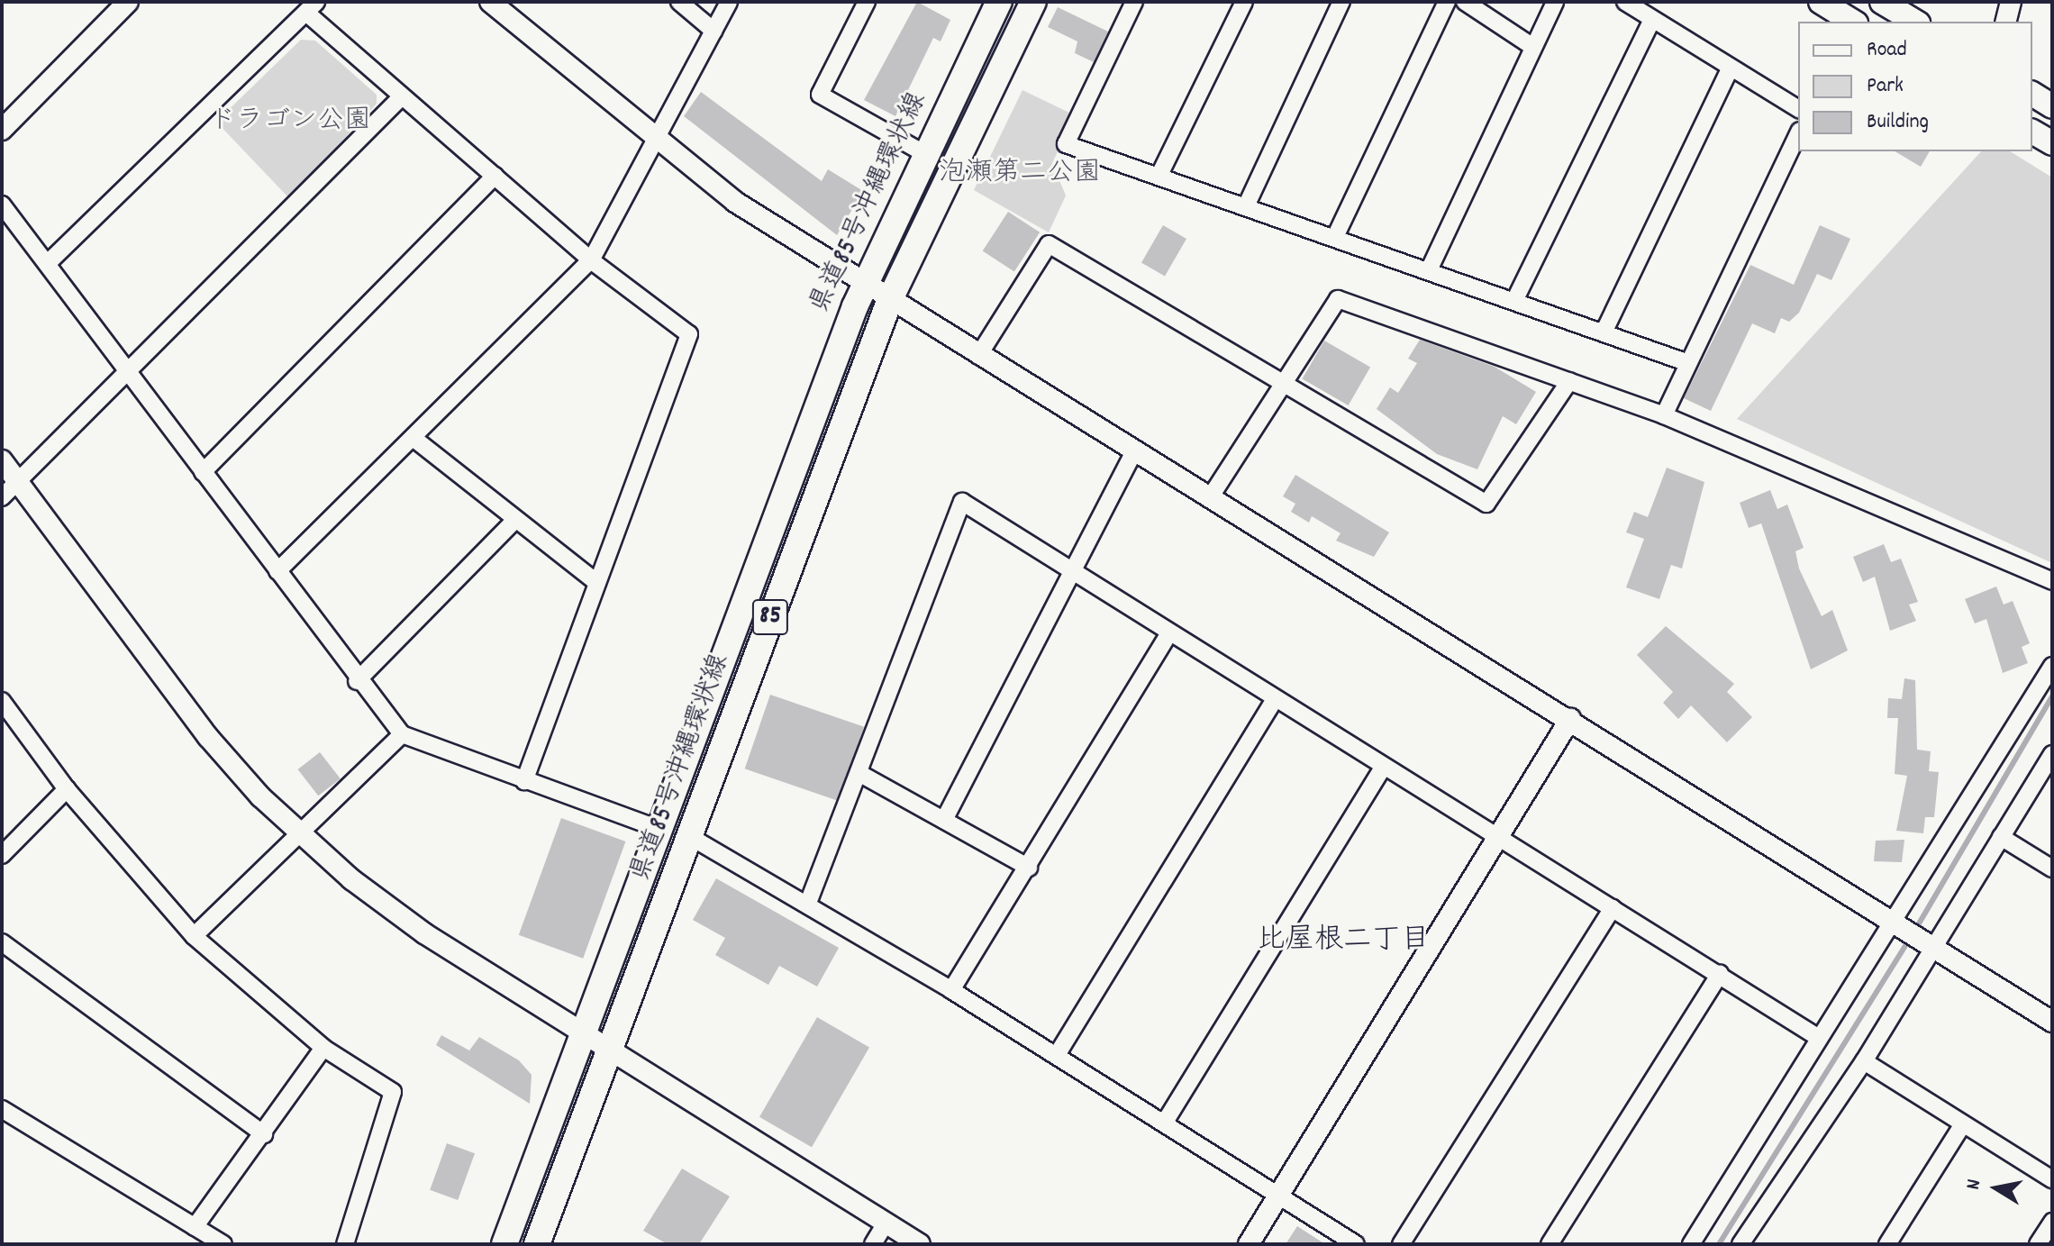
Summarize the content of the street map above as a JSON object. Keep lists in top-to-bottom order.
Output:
{
  "streets": {
    "main road": ["県道85号沖縄環状線", "85"]
  },
  "districts": ["比屋根二丁目"],
  "parks": ["ドラゴン公園", "泡瀬第二公園"],
  "legend": ["Road", "Park", "Building"],
  "north": "left"
}
